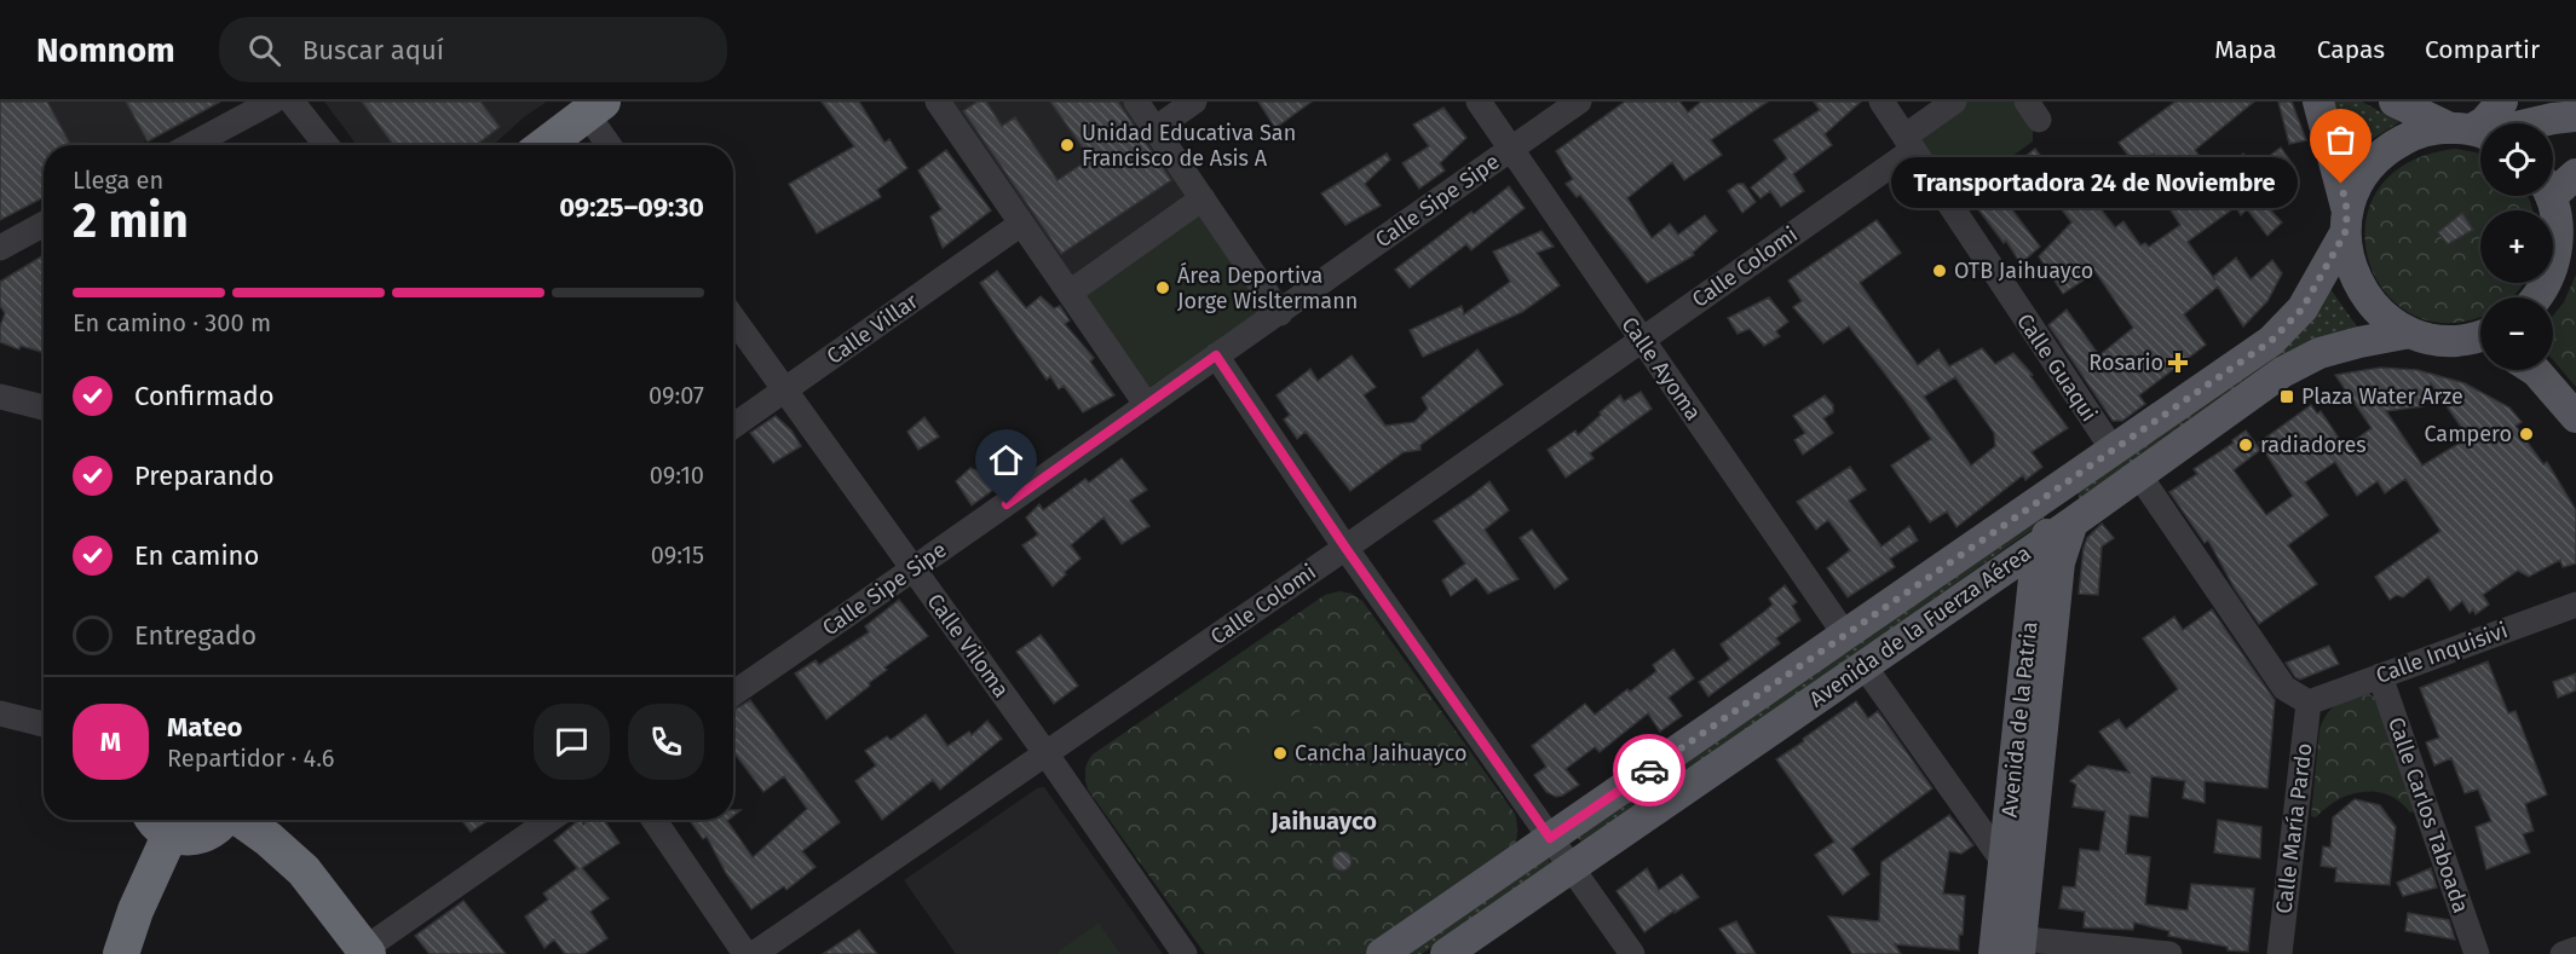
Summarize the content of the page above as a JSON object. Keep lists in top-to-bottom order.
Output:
{
  "streets": {
    "main road": ["Avenida de la Fuerza Aérea", "Avenida de la Patria"],
    "street": [
      "Calle Sipe Sipe",
      "Calle Colomi",
      "Calle Villar",
      "Calle Guaqui",
      "Calle Ayoma",
      "Calle Viloma",
      "Calle Inquisivi",
      "Calle Carlos Taboada",
      "Calle María Pardo"
    ]
  },
  "crossings": [
    ["Calle Sipe Sipe", "Calle Ayoma"],
    ["Calle Sipe Sipe", "Calle Viloma"],
    ["Calle Colomi", "Calle Guaqui"],
    ["Calle Colomi", "Calle Ayoma"],
    ["Calle Colomi", "Calle Viloma"],
    ["Calle Villar", "Calle Viloma"],
    ["Calle Guaqui", "Avenida de la Fuerza Aérea"],
    ["Calle Ayoma", "Avenida de la Fuerza Aérea"],
    ["Avenida de la Fuerza Aérea", "Avenida de la Patria"],
    ["Calle Inquisivi", "Calle Carlos Taboada"],
    ["Calle Inquisivi", "Calle María Pardo"]
  ],
  "districts": ["Jaihuayco"],
  "places": {
    "other": [
      "Unidad Educativa San Francisco de Asis A",
      "Transportadora 24 de Noviembre",
      "OTB Jaihuayco",
      "Área Deportiva Jorge Wisltermann",
      "Campero",
      "radiadores",
      "Cancha Jaihuayco"
    ],
    "health": ["Rosario"],
    "transit": ["Plaza Water Arze"]
  },
  "page": {
    "header": "Nomnom",
    "search": "Buscar aquí",
    "nav": ["Mapa", "Capas", "Compartir"],
    "map_buttons": ["+", "−"],
    "heading": ["2 min", "Llega en", "09:25–09:30"],
    "panel": ["Mateo", "Repartidor · 4.6"],
    "bubble": "Transportadora 24 de Noviembre",
    "bar": "En camino · 300 m",
    "list": [
      ["Confirmado", "09:07"],
      ["Preparando", "09:10"],
      ["En camino", "09:15"],
      "Entregado"
    ],
    "round": "M"
  }
}
